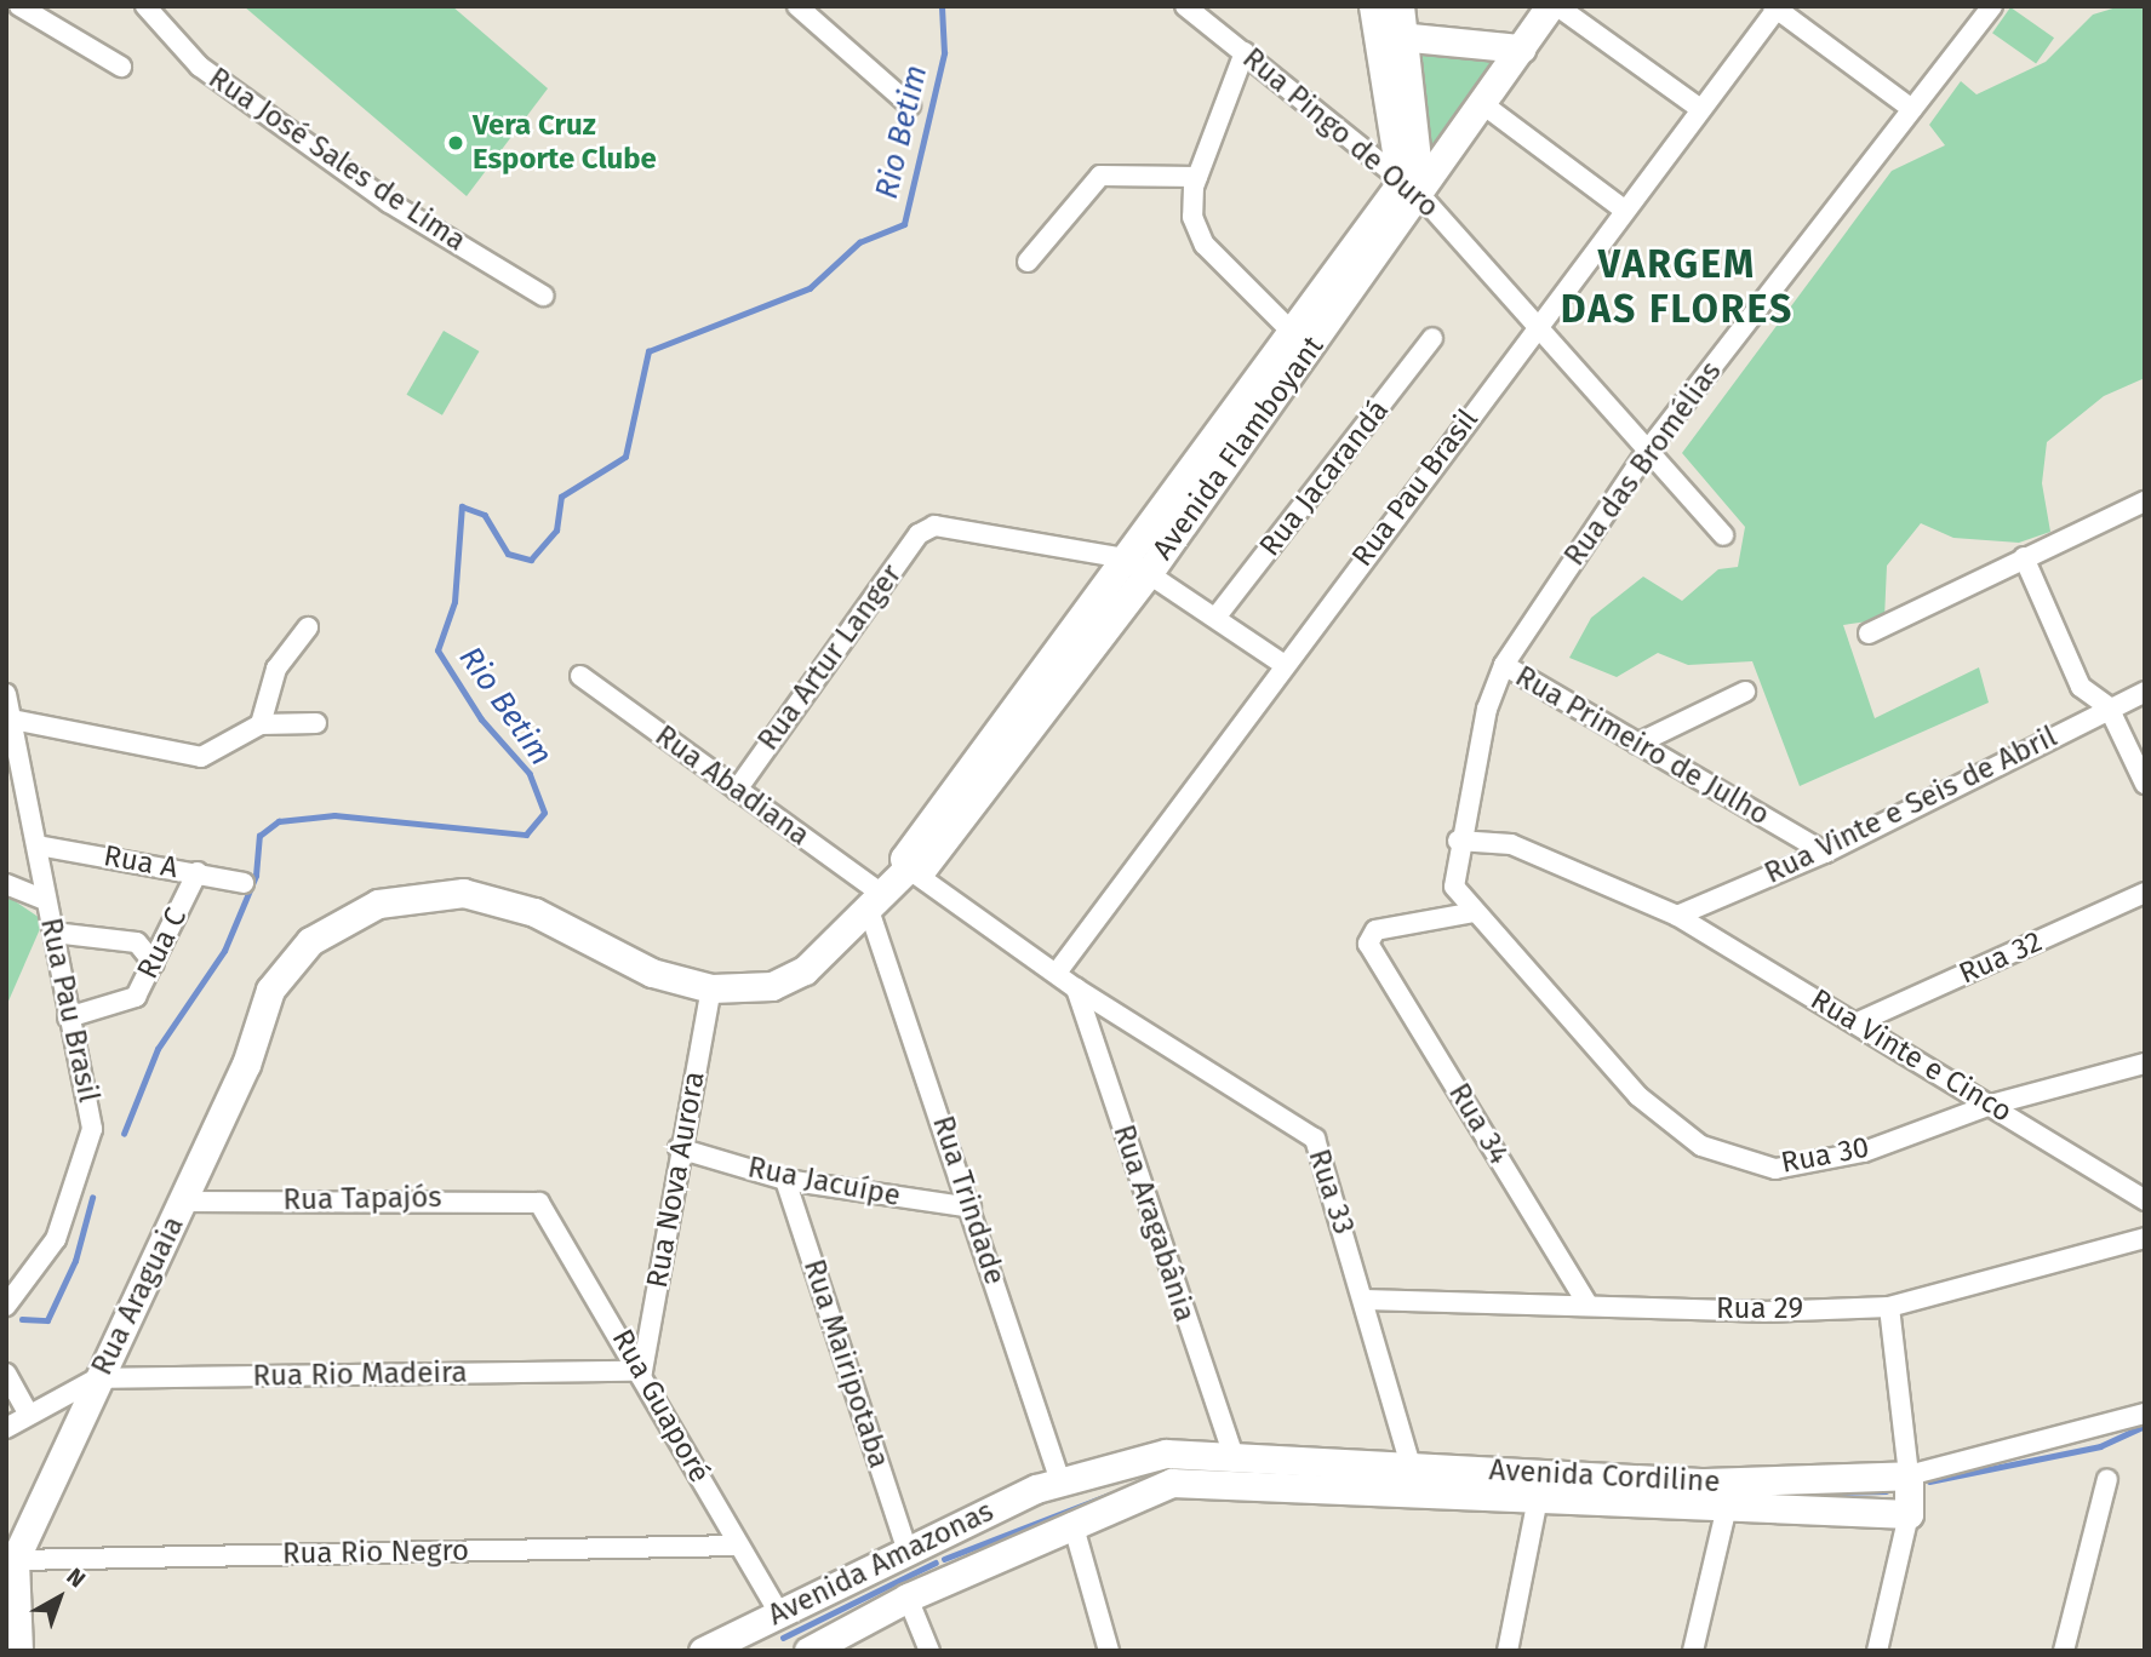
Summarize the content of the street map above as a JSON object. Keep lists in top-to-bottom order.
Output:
{
  "streets": {
    "street": [
      "Rua Pingo de Ouro",
      "Rua José Sales de Lima",
      "Avenida Flamboyant",
      "Rua das Bromélias",
      "Rua Jacarandá",
      "Rua Pau Brasil",
      "Rua Artur Langer",
      "Rua Primeiro de Julho",
      "Rua Abadiana",
      "Rua Vinte e Seis de Abril",
      "Rua A",
      "Rua C",
      "Rua 32",
      "Rua Vinte e Cinco",
      "Rua 34",
      "Rua 30",
      "Rua Nova Aurora",
      "Rua Jacuípe",
      "Rua 33",
      "Rua Tapajós",
      "Rua Trindade",
      "Rua Aragabânia",
      "Rua Araguaia",
      "Rua 29",
      "Rua Mairipotaba",
      "Rua Rio Madeira",
      "Rua Guaporé",
      "Avenida Cordiline",
      "Rua Rio Negro",
      "Avenida Amazonas"
    ]
  },
  "crossings": [
    ["Rua Pingo de Ouro", "Avenida Flamboyant"],
    ["Rua Pingo de Ouro", "Rua das Bromélias"],
    ["Rua Pingo de Ouro", "Rua Pau Brasil"],
    ["Avenida Flamboyant", "Rua Artur Langer"],
    ["Avenida Flamboyant", "Rua Abadiana"],
    ["Avenida Flamboyant", "Rua Nova Aurora"],
    ["Avenida Flamboyant", "Rua 33"],
    ["Avenida Flamboyant", "Rua Trindade"],
    ["Avenida Flamboyant", "Rua Araguaia"],
    ["Rua das Bromélias", "Rua Primeiro de Julho"],
    ["Rua das Bromélias", "Rua Vinte e Cinco"],
    ["Rua das Bromélias", "Rua 30"],
    ["Rua Pau Brasil", "Rua A"],
    ["Rua Pau Brasil", "Rua C"],
    ["Rua Pau Brasil", "Rua 33"],
    ["Rua Artur Langer", "Rua Abadiana"],
    ["Rua Primeiro de Julho", "Rua Vinte e Seis de Abril"],
    ["Rua Abadiana", "Rua Trindade"],
    ["Rua Vinte e Seis de Abril", "Rua Vinte e Cinco"],
    ["Rua A", "Rua C"],
    ["Rua 32", "Rua Vinte e Cinco"],
    ["Rua Vinte e Cinco", "Rua 30"],
    ["Rua 34", "Rua 30"],
    ["Rua 34", "Rua 29"],
    ["Rua Nova Aurora", "Rua Jacuípe"],
    ["Rua Nova Aurora", "Rua Rio Madeira"],
    ["Rua Nova Aurora", "Rua Guaporé"],
    ["Rua Jacuípe", "Rua Trindade"],
    ["Rua Jacuípe", "Rua Mairipotaba"],
    ["Rua 33", "Rua Aragabânia"],
    ["Rua 33", "Rua 29"],
    ["Rua 33", "Avenida Cordiline"],
    ["Rua Tapajós", "Rua Araguaia"],
    ["Rua Tapajós", "Rua Guaporé"],
    ["Rua Trindade", "Avenida Cordiline"],
    ["Rua Trindade", "Avenida Amazonas"],
    ["Rua Aragabânia", "Avenida Cordiline"],
    ["Rua Araguaia", "Rua Rio Madeira"],
    ["Rua Araguaia", "Rua Rio Negro"],
    ["Rua Mairipotaba", "Avenida Amazonas"],
    ["Rua Rio Madeira", "Rua Guaporé"],
    ["Rua Guaporé", "Rua Rio Negro"],
    ["Rua Guaporé", "Avenida Amazonas"],
    ["Avenida Cordiline", "Avenida Amazonas"]
  ],
  "districts": ["VARGEM DAS FLORES"],
  "water": ["Rio Betim"],
  "places": ["Vera Cruz Esporte Clube"],
  "north": "top right"
}
